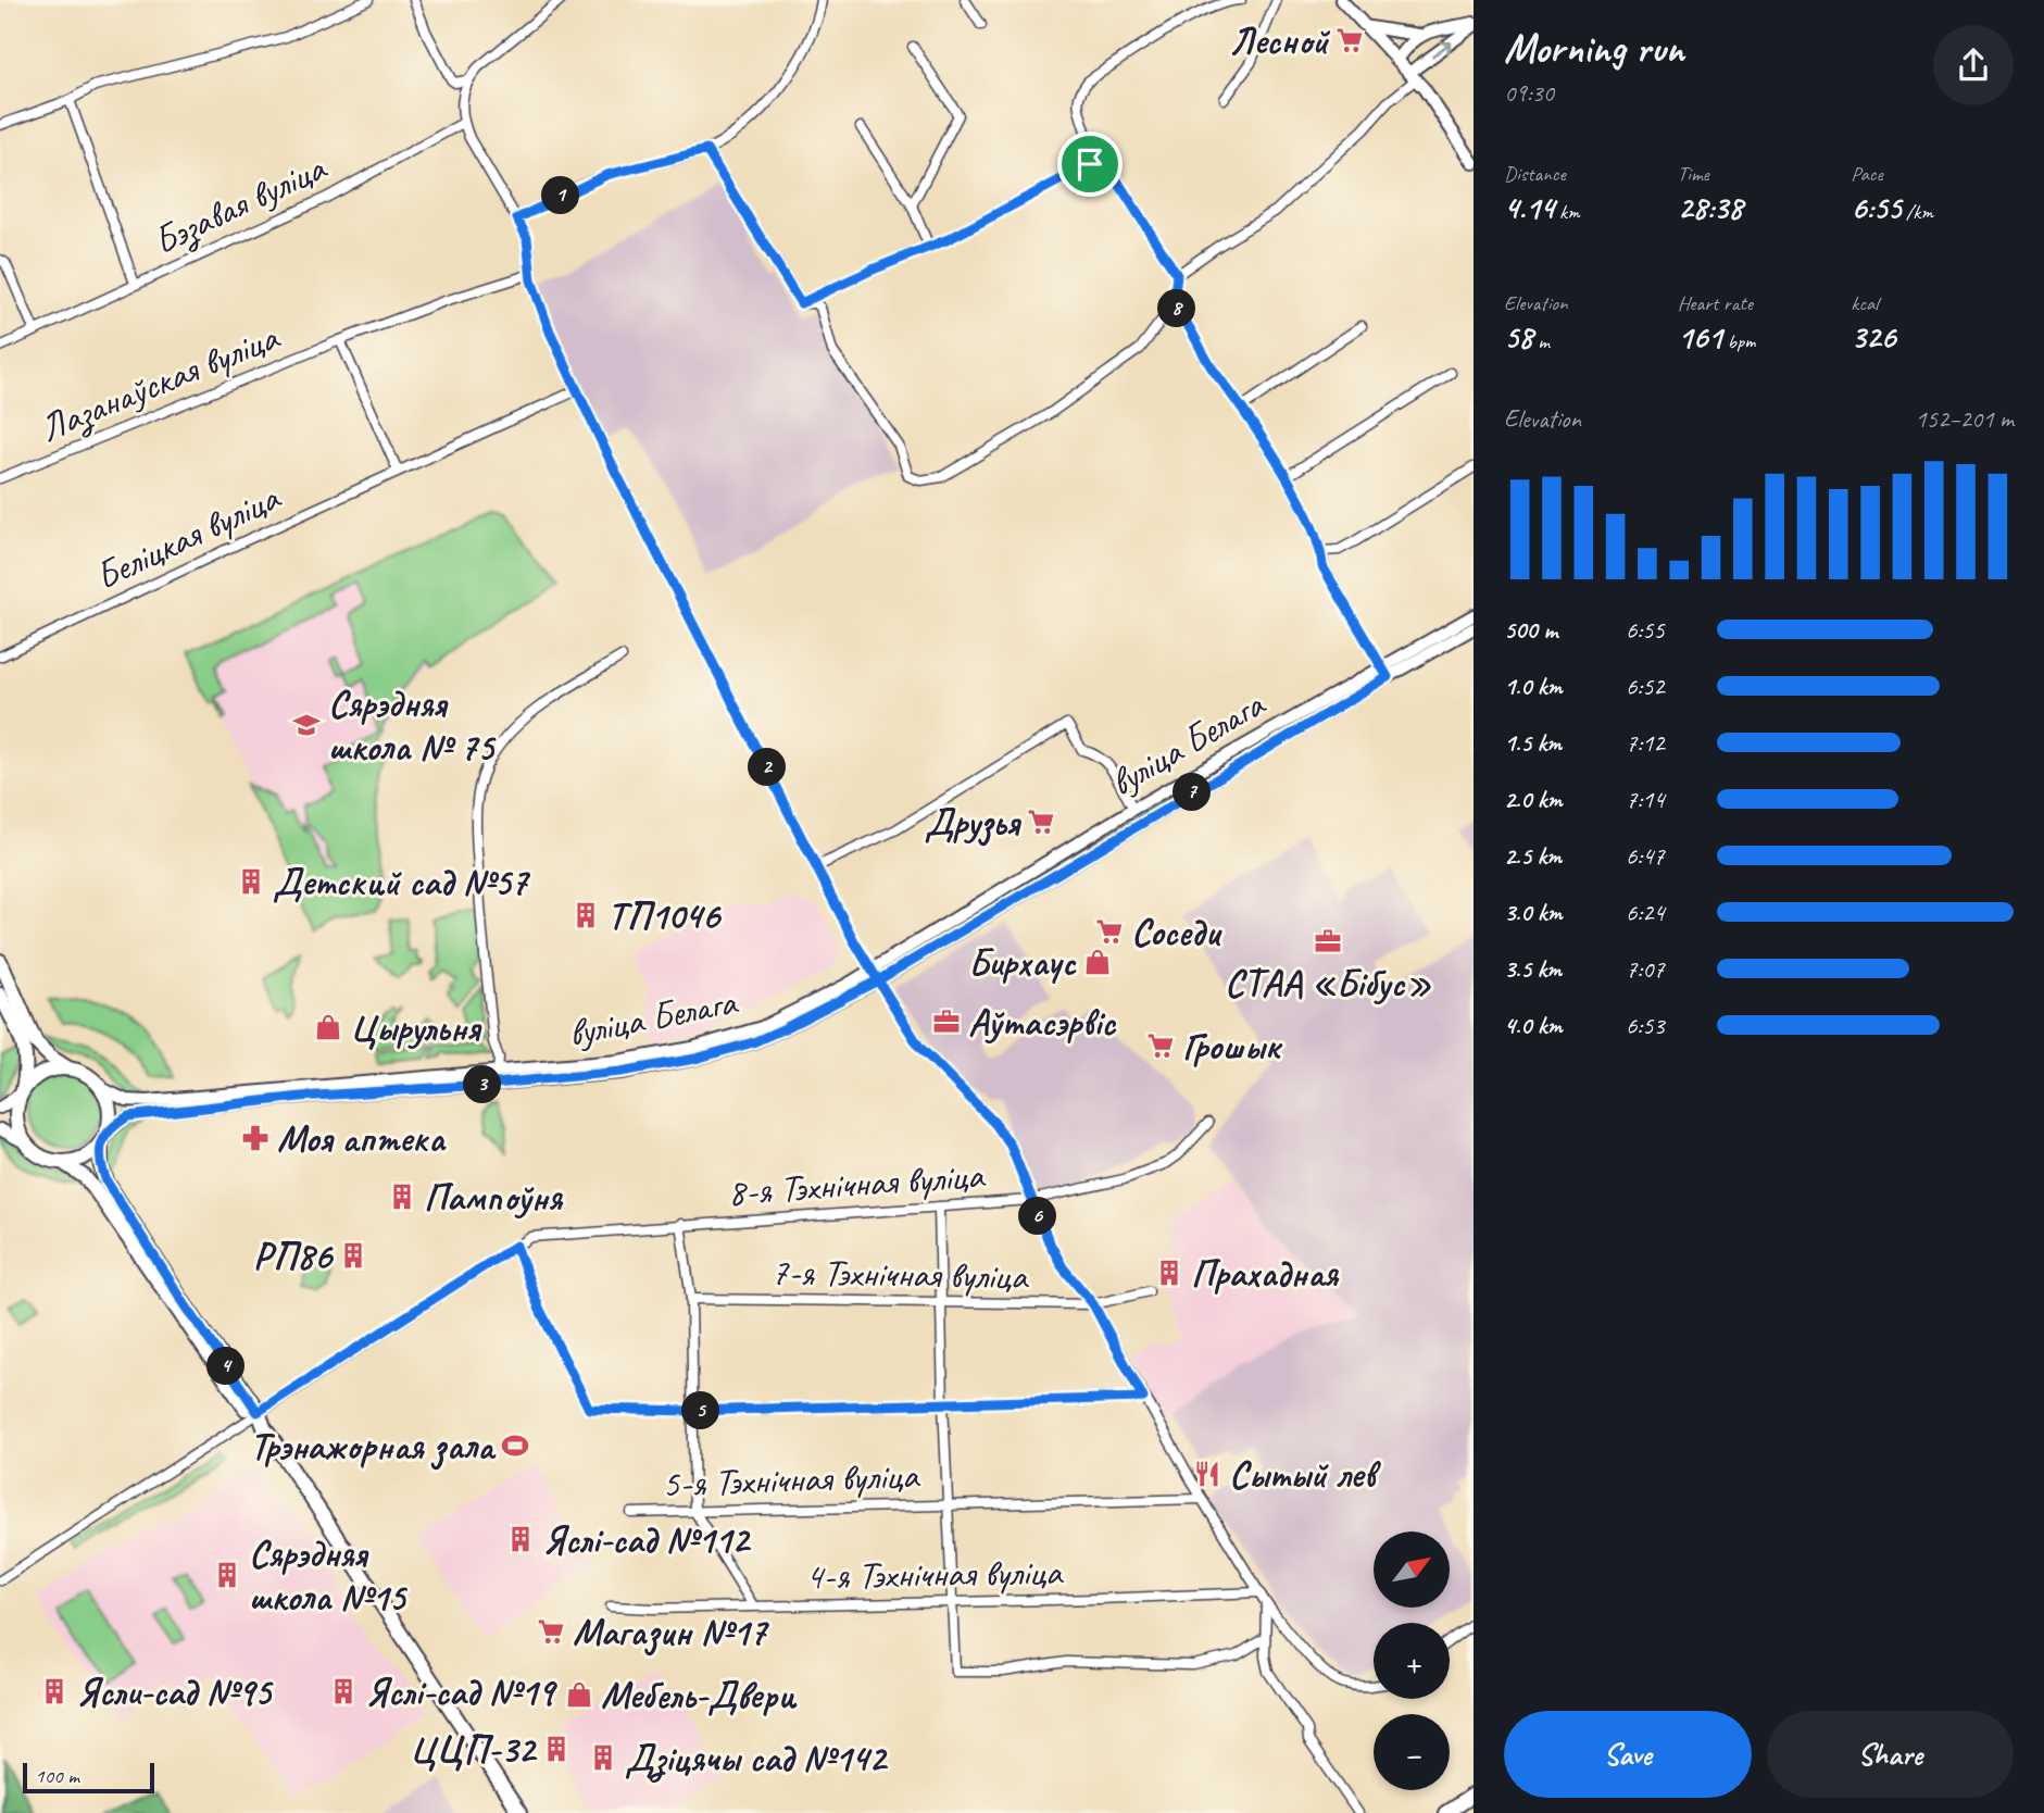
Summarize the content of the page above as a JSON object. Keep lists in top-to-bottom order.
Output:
{
  "streets": {
    "street": [
      "Бэзавая вуліца",
      "Лазанаўская вуліца",
      "Беліцкая вуліца",
      "вуліца Белага",
      "8-я Тэхнічная вуліца",
      "7-я Тэхнічная вуліца",
      "5-я Тэхнічная вуліца",
      "4-я Тэхнічная вуліца"
    ]
  },
  "crossings": [
    ["8-я Тэхнічная вуліца", "5-я Тэхнічная вуліца"],
    ["7-я Тэхнічная вуліца", "5-я Тэхнічная вуліца"],
    ["5-я Тэхнічная вуліца", "4-я Тэхнічная вуліца"]
  ],
  "places": {
    "supermarket": [
      "Лесной",
      "Друзья",
      "Соседи",
      "Грошык",
      "Магазин №17"
    ],
    "school or university": ["Сярэдняя школа № 75"],
    "building": [
      "Детский сад №57",
      "ТП1046",
      "Пампоўня",
      "РП86",
      "Прахадная",
      "Яслі-сад №112",
      "Сярэдняя школа №15",
      "Ясли-сад №95",
      "Яслі-сад №19",
      "ЦЦП-32",
      "Дзіцячы сад №142"
    ],
    "office": ["СТАА «Бібус»", "Аўтасэрвіс"],
    "shop": ["Бирхаус", "Цырульня", "Мебель-Двери"],
    "pharmacy": ["Моя аптека"],
    "sports": ["Трэнажорная зала"],
    "restaurant": ["Сытый лев"]
  },
  "scale_bar": "100 m",
  "north": "top right",
  "page": {
    "heading": ["Morning run", "09:30"],
    "stats": [
      ["Distance", "4.14 km"],
      ["Time", "28:38"],
      ["Pace", "6:55 /km"],
      ["Elevation", "58 m"],
      ["Heart rate", "161 bpm"],
      ["kcal", "326"]
    ],
    "pins": [
      "1",
      "8",
      "2",
      "7",
      "3",
      "6",
      "4",
      "5"
    ],
    "chart": ["Elevation", "152–201 m"],
    "list": [
      {
        "name": "500 m",
        "note": "6:55"
      },
      {
        "name": "1.0 km",
        "note": "6:52"
      },
      {
        "name": "1.5 km",
        "note": "7:12"
      },
      {
        "name": "2.0 km",
        "note": "7:14"
      },
      {
        "name": "2.5 km",
        "note": "6:47"
      },
      {
        "name": "3.0 km",
        "note": "6:24"
      },
      {
        "name": "3.5 km",
        "note": "7:07"
      },
      {
        "name": "4.0 km",
        "note": "6:53"
      }
    ],
    "map_buttons": ["+", "−"],
    "buttons": ["Save", "Share"],
    "scale": "100 m"
  }
}
